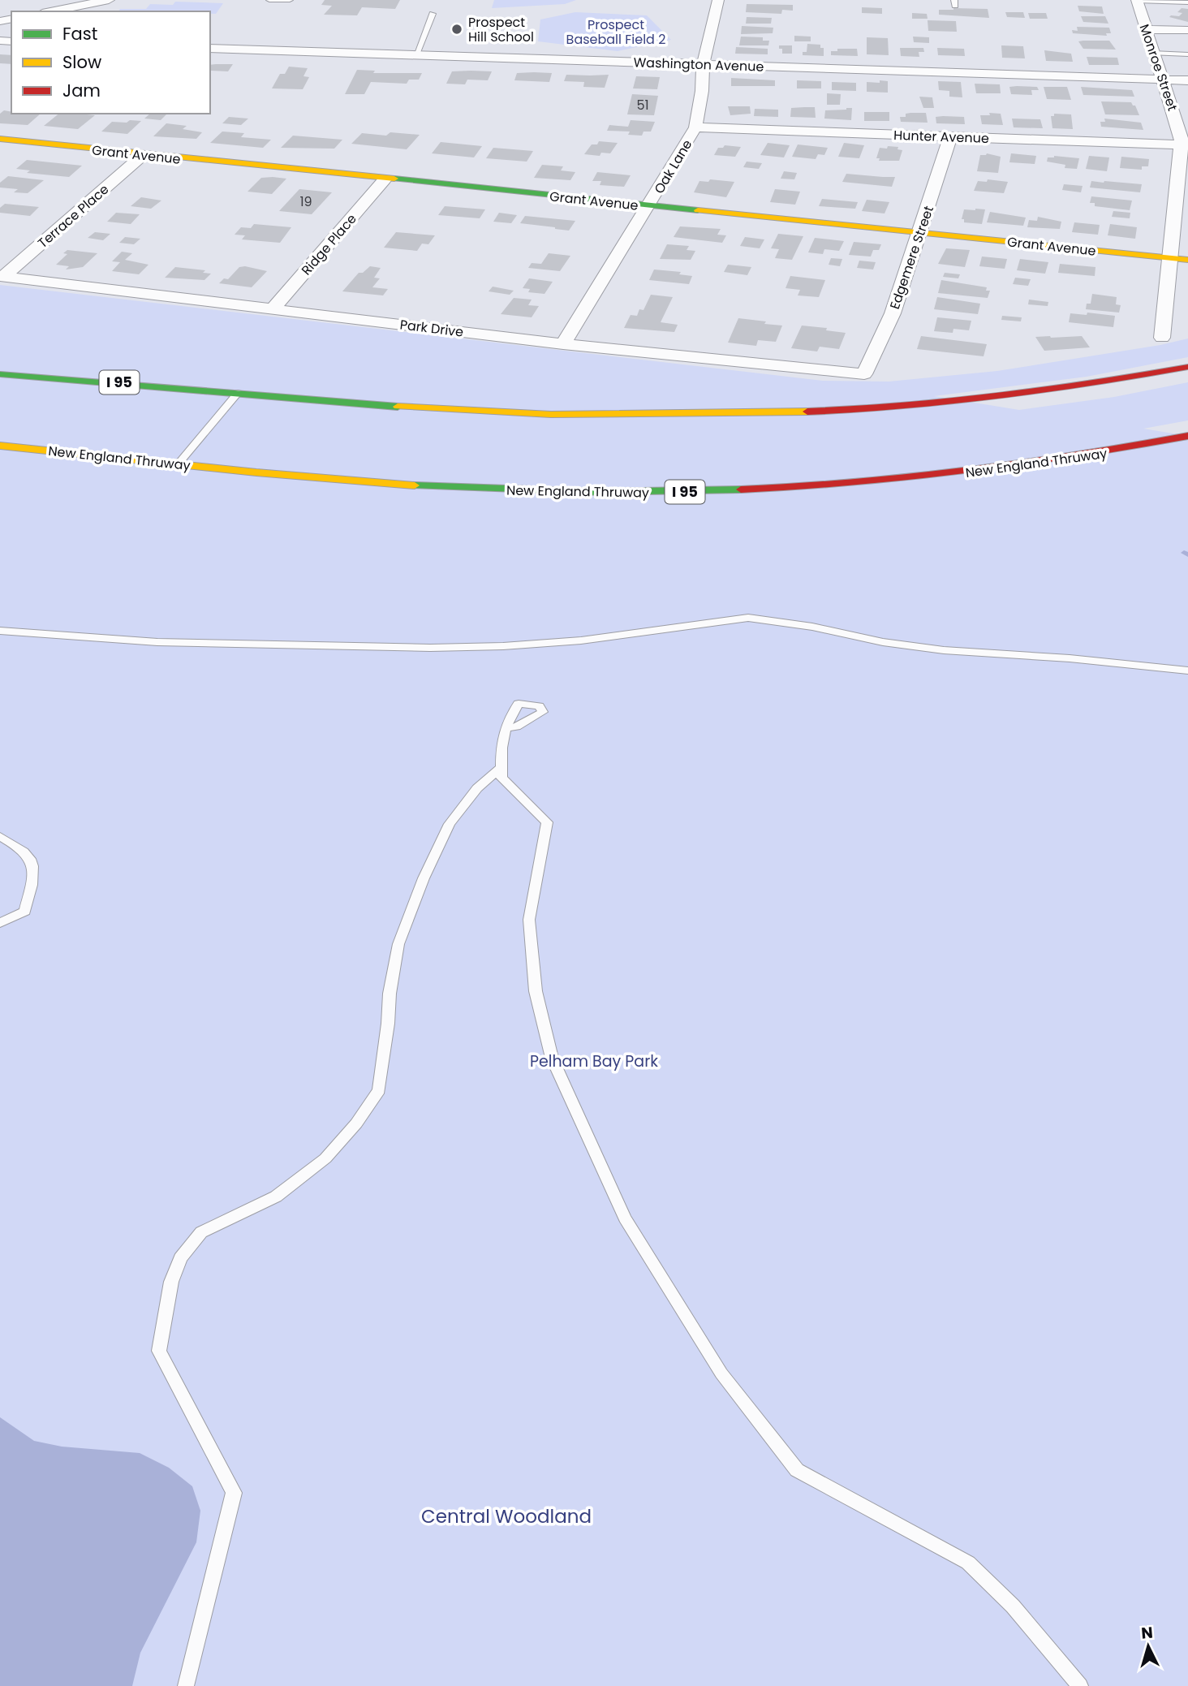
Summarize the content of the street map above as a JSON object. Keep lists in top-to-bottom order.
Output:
{
  "streets": {
    "main road": ["Grant Avenue", "I 95", "New England Thruway"],
    "street": [
      "Washington Avenue",
      "Monroe Street",
      "Hunter Avenue",
      "Oak Lane",
      "Terrace Place",
      "Ridge Place",
      "Edgemere Street",
      "Park Drive"
    ]
  },
  "crossings": [
    ["Washington Avenue", "Monroe Street"],
    ["Washington Avenue", "Oak Lane"],
    ["Monroe Street", "Hunter Avenue"],
    ["Monroe Street", "Grant Avenue"],
    ["Hunter Avenue", "Oak Lane"],
    ["Hunter Avenue", "Edgemere Street"],
    ["Grant Avenue", "Oak Lane"],
    ["Grant Avenue", "Terrace Place"],
    ["Grant Avenue", "Ridge Place"],
    ["Grant Avenue", "Edgemere Street"],
    ["Oak Lane", "Park Drive"],
    ["Terrace Place", "Park Drive"],
    ["Ridge Place", "Park Drive"],
    ["Edgemere Street", "Park Drive"]
  ],
  "parks": ["Prospect Baseball Field 2", "Pelham Bay Park", "Central Woodland"],
  "places": ["Prospect Hill School"],
  "house_numbers": ["51", "19"],
  "legend": ["Fast", "Slow", "Jam"],
  "north": "top"
}
